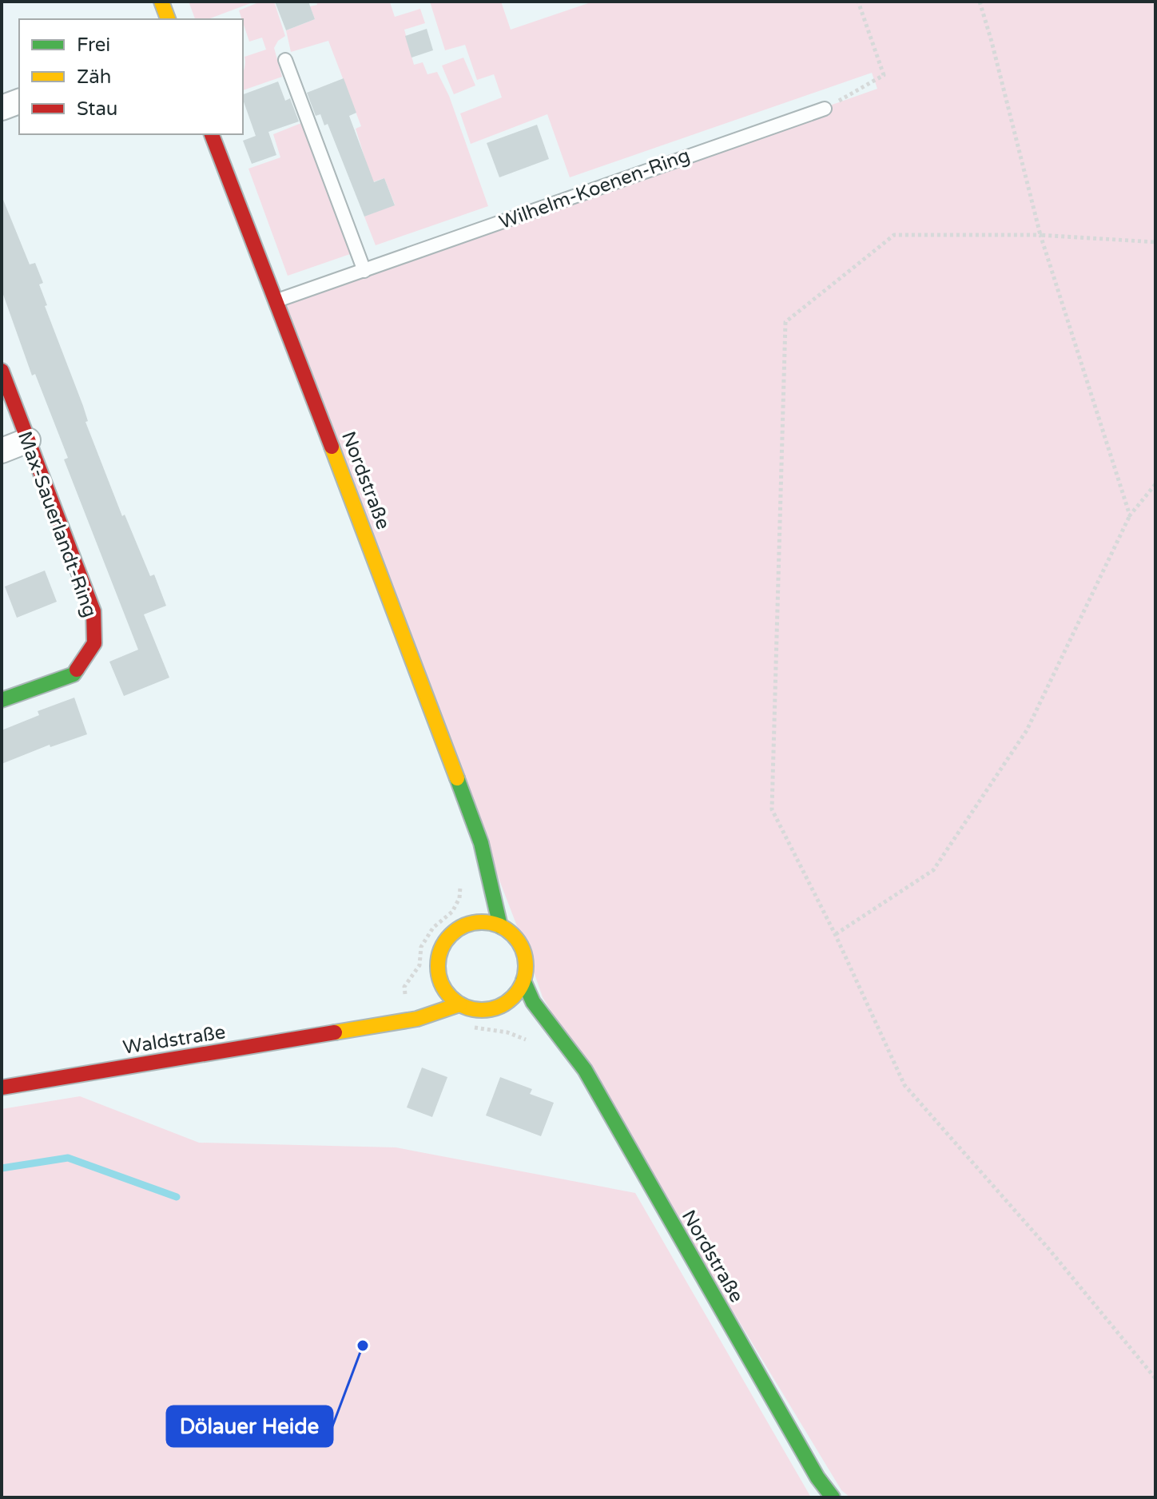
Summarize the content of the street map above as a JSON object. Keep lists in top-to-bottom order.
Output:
{
  "streets": {
    "main road": ["Nordstraße", "Max-Sauerlandt-Ring", "Waldstraße"],
    "lane": ["Wilhelm-Koenen-Ring"]
  },
  "crossings": [
    ["Wilhelm-Koenen-Ring", "Nordstraße"],
    ["Nordstraße", "Waldstraße"]
  ],
  "places": ["Dölauer Heide"],
  "legend": ["Frei", "Zäh", "Stau"]
}
